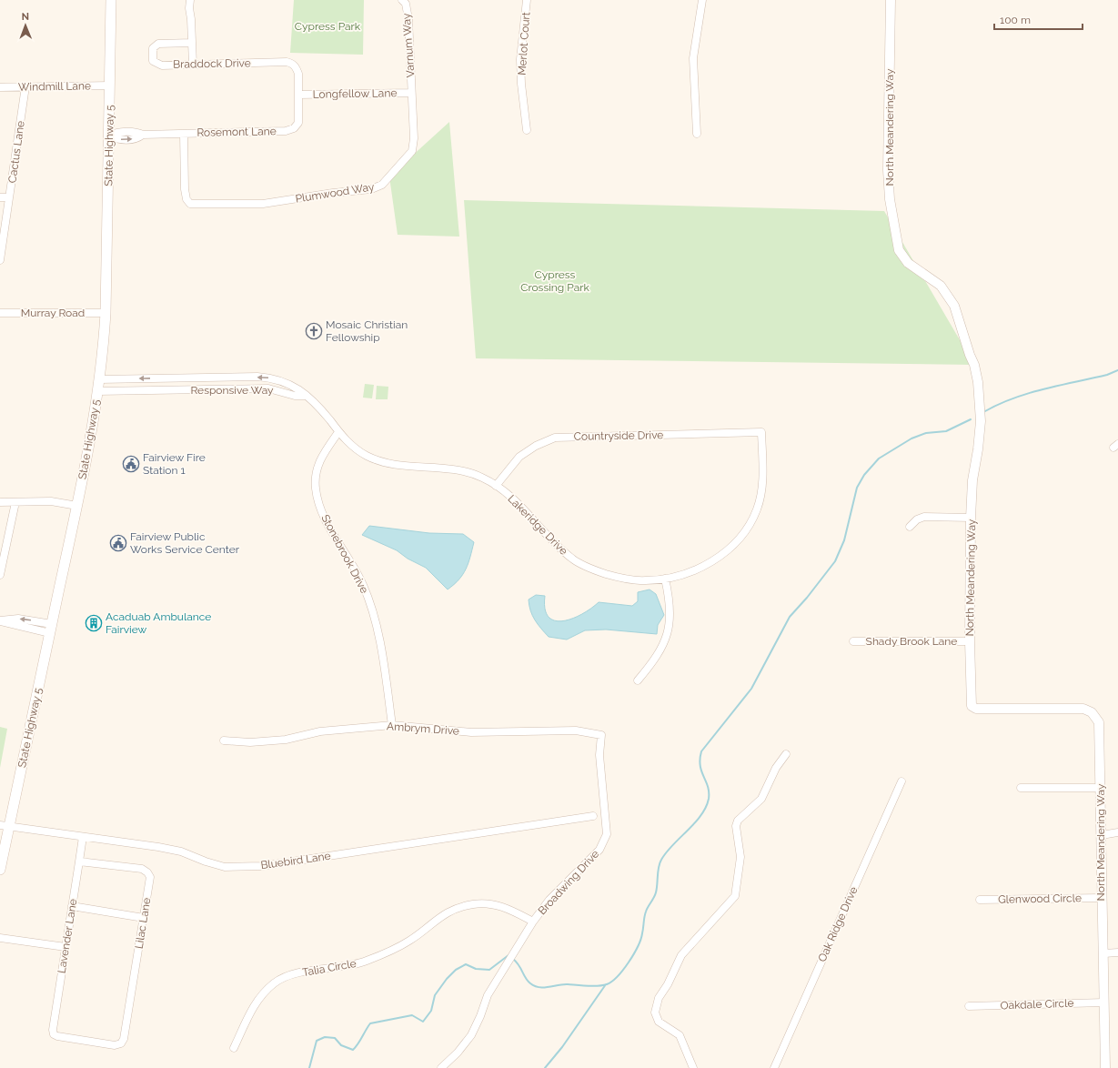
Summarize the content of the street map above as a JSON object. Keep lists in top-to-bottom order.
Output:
{
  "streets": {
    "main road": ["State Highway 5"],
    "street": [
      "Merlot Court",
      "Varnum Way",
      "Braddock Drive",
      "Windmill Lane",
      "Longfellow Lane",
      "North Meandering Way",
      "Rosemont Lane",
      "Cactus Lane",
      "Plumwood Way",
      "Murray Road",
      "Responsive Way",
      "Countryside Drive",
      "Lakeridge Drive",
      "Stonebrook Drive",
      "Shady Brook Lane",
      "Ambrym Drive",
      "Bluebird Lane",
      "Broadwing Drive",
      "Glenwood Circle",
      "Lilac Lane",
      "Oak Ridge Drive",
      "Lavender Lane",
      "Talia Circle",
      "Oakdale Circle"
    ]
  },
  "crossings": [
    ["Varnum Way", "Longfellow Lane"],
    ["Varnum Way", "Plumwood Way"],
    ["Braddock Drive", "Longfellow Lane"],
    ["Braddock Drive", "Rosemont Lane"],
    ["Windmill Lane", "State Highway 5"],
    ["Windmill Lane", "Cactus Lane"],
    ["Longfellow Lane", "Rosemont Lane"],
    ["Longfellow Lane", "Plumwood Way"],
    ["North Meandering Way", "Shady Brook Lane"],
    ["North Meandering Way", "Glenwood Circle"],
    ["North Meandering Way", "Oakdale Circle"],
    ["Rosemont Lane", "State Highway 5"],
    ["Rosemont Lane", "Plumwood Way"],
    ["State Highway 5", "Murray Road"],
    ["State Highway 5", "Responsive Way"],
    ["State Highway 5", "Bluebird Lane"],
    ["Responsive Way", "Lakeridge Drive"],
    ["Countryside Drive", "Lakeridge Drive"],
    ["Lakeridge Drive", "Stonebrook Drive"],
    ["Stonebrook Drive", "Ambrym Drive"],
    ["Ambrym Drive", "Broadwing Drive"],
    ["Bluebird Lane", "Lavender Lane"],
    ["Broadwing Drive", "Talia Circle"],
    ["Lilac Lane", "Lavender Lane"]
  ],
  "parks": ["Cypress Park", "Cypress Crossing Park"],
  "places": {
    "church": ["Mosaic Christian Fellowship"],
    "public building": ["Fairview Fire Station 1", "Fairview Public Works Service Center"],
    "building": ["Acaduab Ambulance Fairview"]
  },
  "scale_bar": "100 m",
  "north": "top"
}
